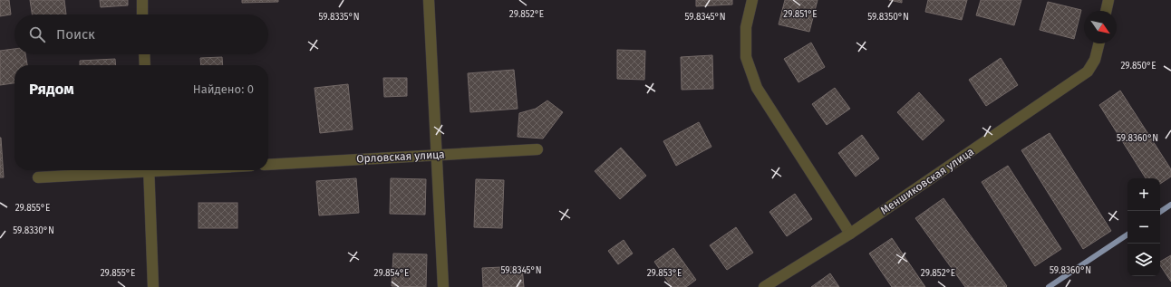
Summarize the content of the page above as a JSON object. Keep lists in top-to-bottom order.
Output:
{
  "streets": {
    "street": ["Орловская улица", "Меншиковская улица"]
  },
  "north": "bottom right",
  "page": {
    "search": "Поиск",
    "heading": ["Рядом", "Найдено: 0"],
    "map_buttons": ["+", "−"]
  },
  "coordinates": [
    "29.852°E",
    "29.851°E",
    "59.8335°N",
    "59.8345°N",
    "59.8350°N",
    "29.850°E",
    "59.8360°N",
    "29.855°E",
    "59.8330°N",
    "29.854°E",
    "29.853°E"
  ]
}
